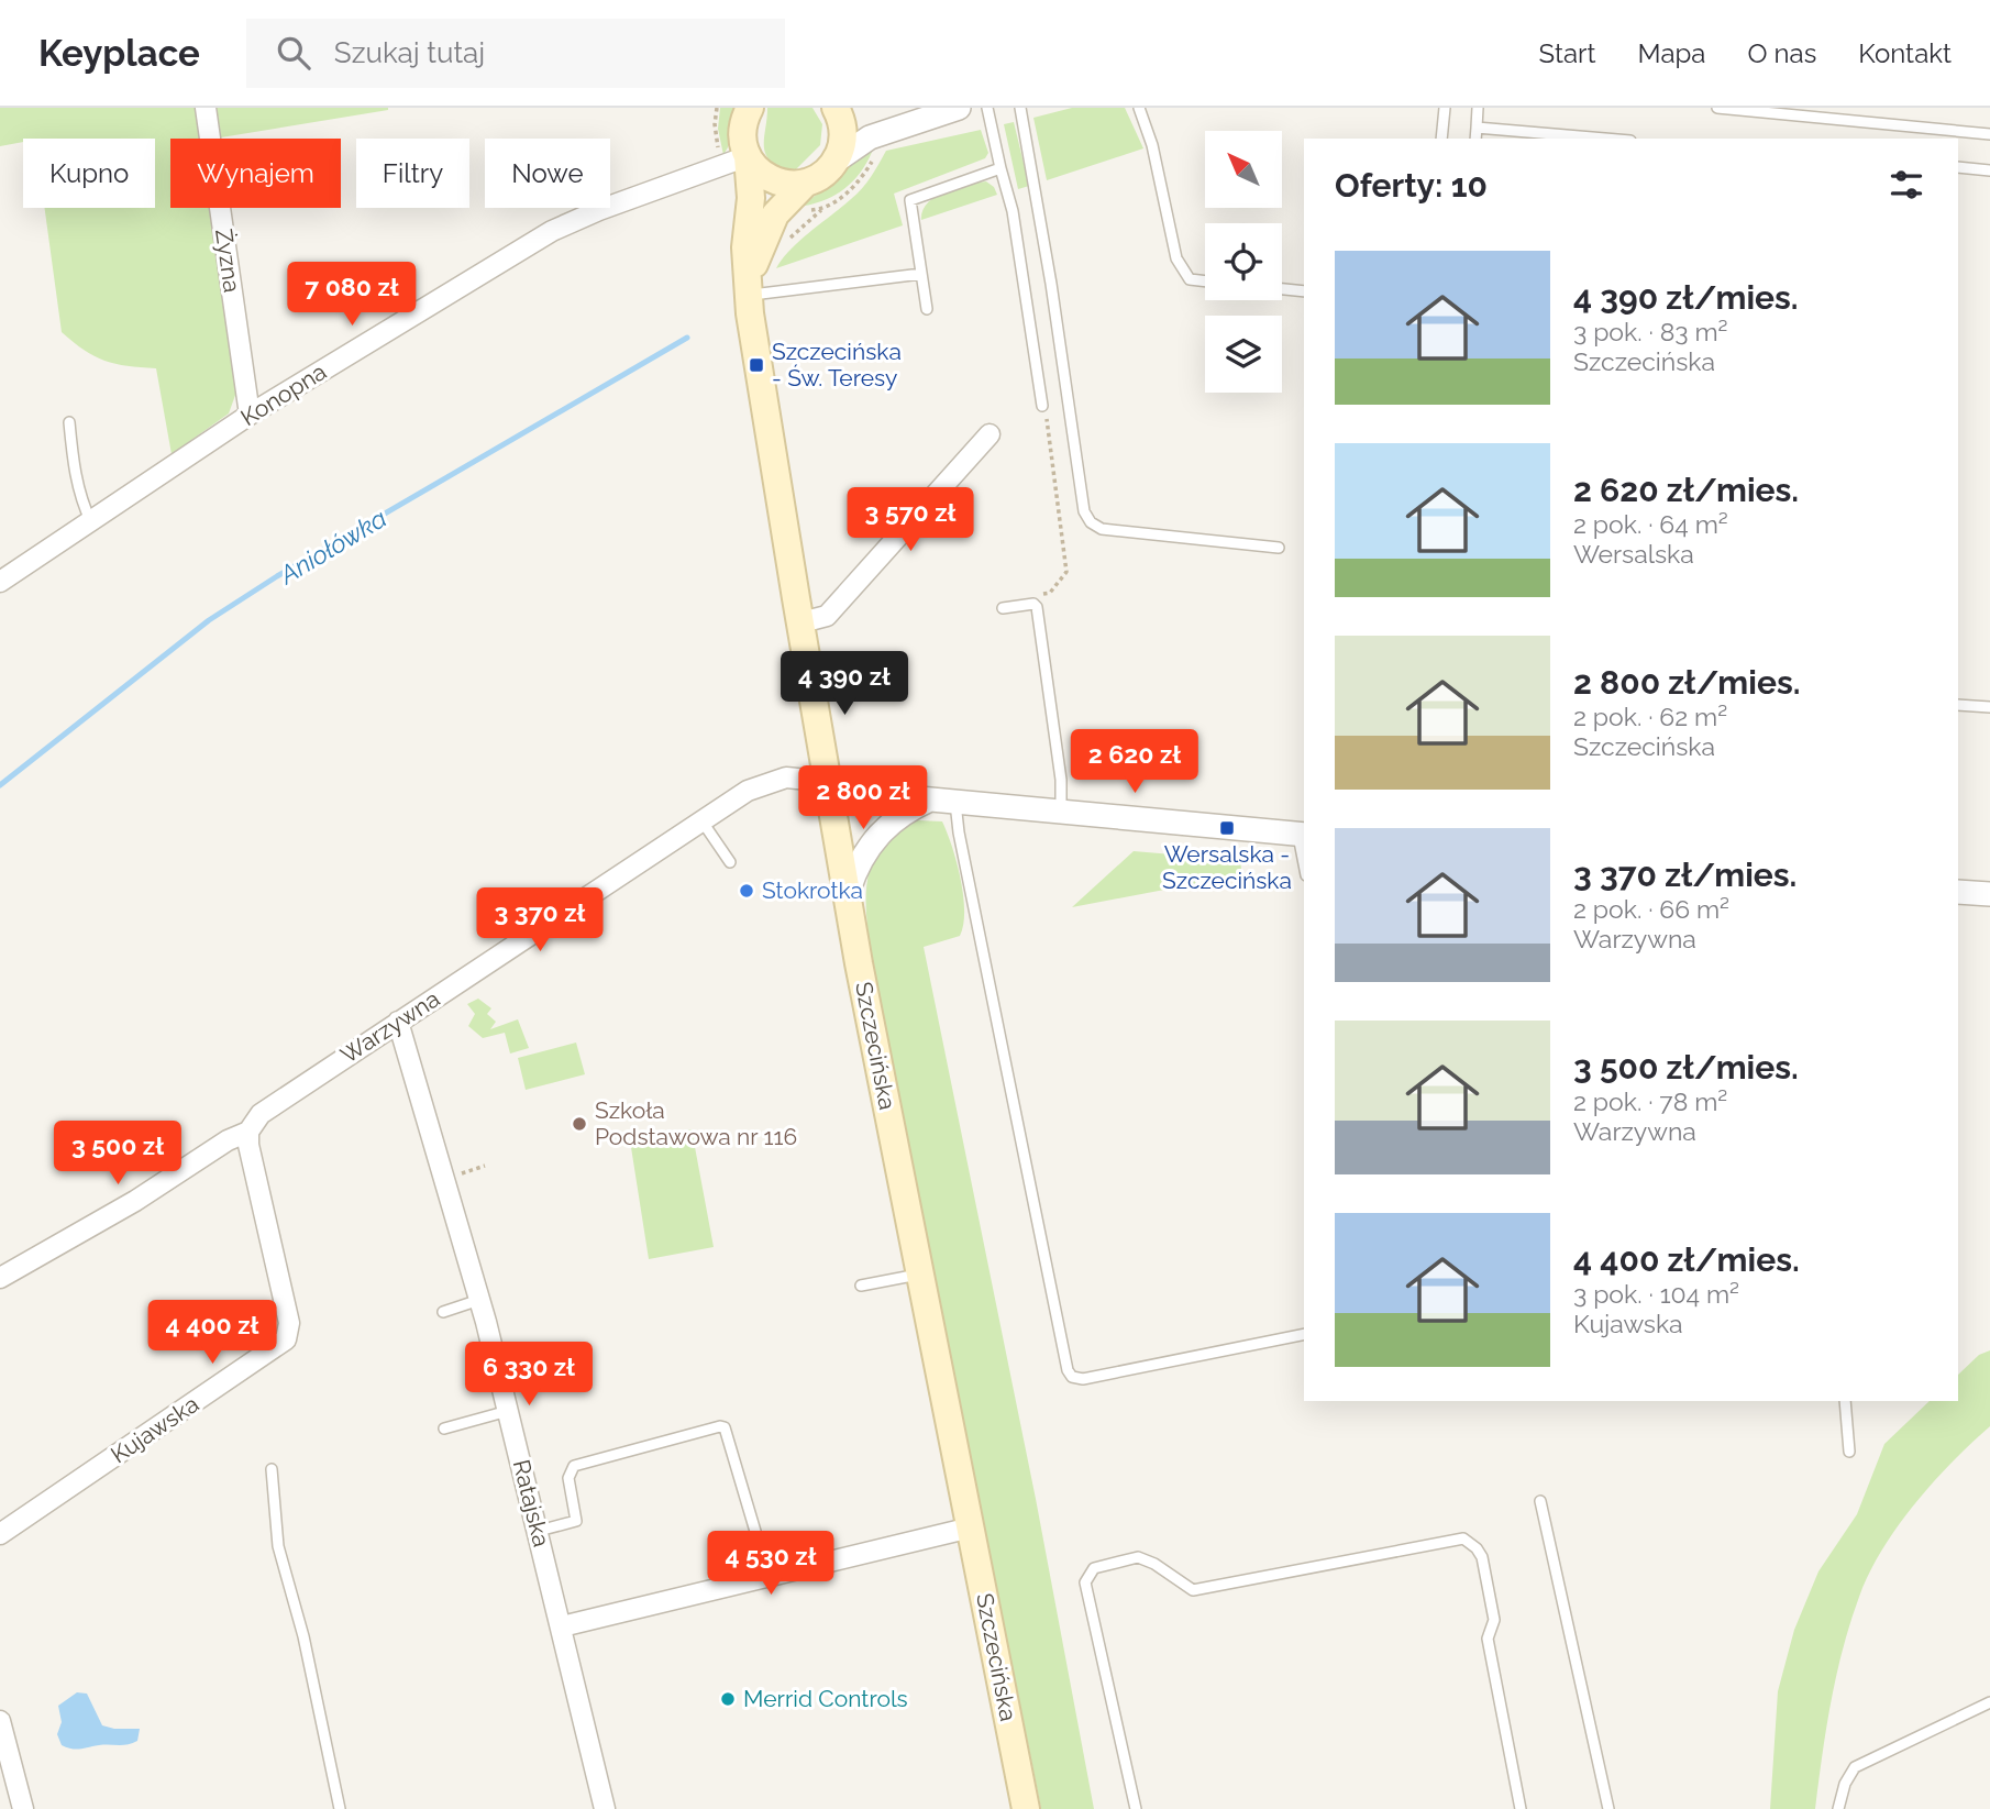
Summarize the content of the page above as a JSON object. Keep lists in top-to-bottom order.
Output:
{
  "streets": {
    "main road": ["Szczecińska"],
    "street": [
      "Żyzna",
      "Konopna",
      "Warzywna",
      "Kujawska",
      "Ratajska"
    ]
  },
  "crossings": [
    ["Żyzna", "Konopna"],
    ["Konopna", "Szczecińska"],
    ["Warzywna", "Szczecińska"],
    ["Warzywna", "Kujawska"],
    ["Warzywna", "Ratajska"]
  ],
  "water": ["Aniołówka"],
  "places": {
    "transit": ["Szczecińska - Św. Teresy", "Wersalska - Szczecińska"],
    "other": ["Stokrotka", "Szkoła Podstawowa nr 116", "Merrid Controls"]
  },
  "north": "top left",
  "page": {
    "header": "Keyplace",
    "search": "Szukaj tutaj",
    "nav": [
      "Start",
      "Mapa",
      "O nas",
      "Kontakt"
    ],
    "chip": [
      "Kupno",
      "Wynajem",
      "Filtry",
      "Nowe"
    ],
    "heading": "Oferty: 10",
    "list": [
      {
        "name": "4 390 zł/mies.",
        "note": "3 pok. · 83 m² · Szczecińska"
      },
      {
        "name": "2 620 zł/mies.",
        "note": "2 pok. · 64 m² · Wersalska"
      },
      {
        "name": "2 800 zł/mies.",
        "note": "2 pok. · 62 m² · Szczecińska"
      },
      {
        "name": "3 370 zł/mies.",
        "note": "2 pok. · 66 m² · Warzywna"
      },
      {
        "name": "3 500 zł/mies.",
        "note": "2 pok. · 78 m² · Warzywna"
      },
      {
        "name": "4 400 zł/mies.",
        "note": "3 pok. · 104 m² · Kujawska"
      }
    ],
    "price": [
      "7 080 zł",
      "3 570 zł",
      "4 390 zł",
      "2 620 zł",
      "2 800 zł",
      "3 370 zł",
      "3 500 zł",
      "4 400 zł",
      "6 330 zł",
      "4 530 zł"
    ]
  }
}
